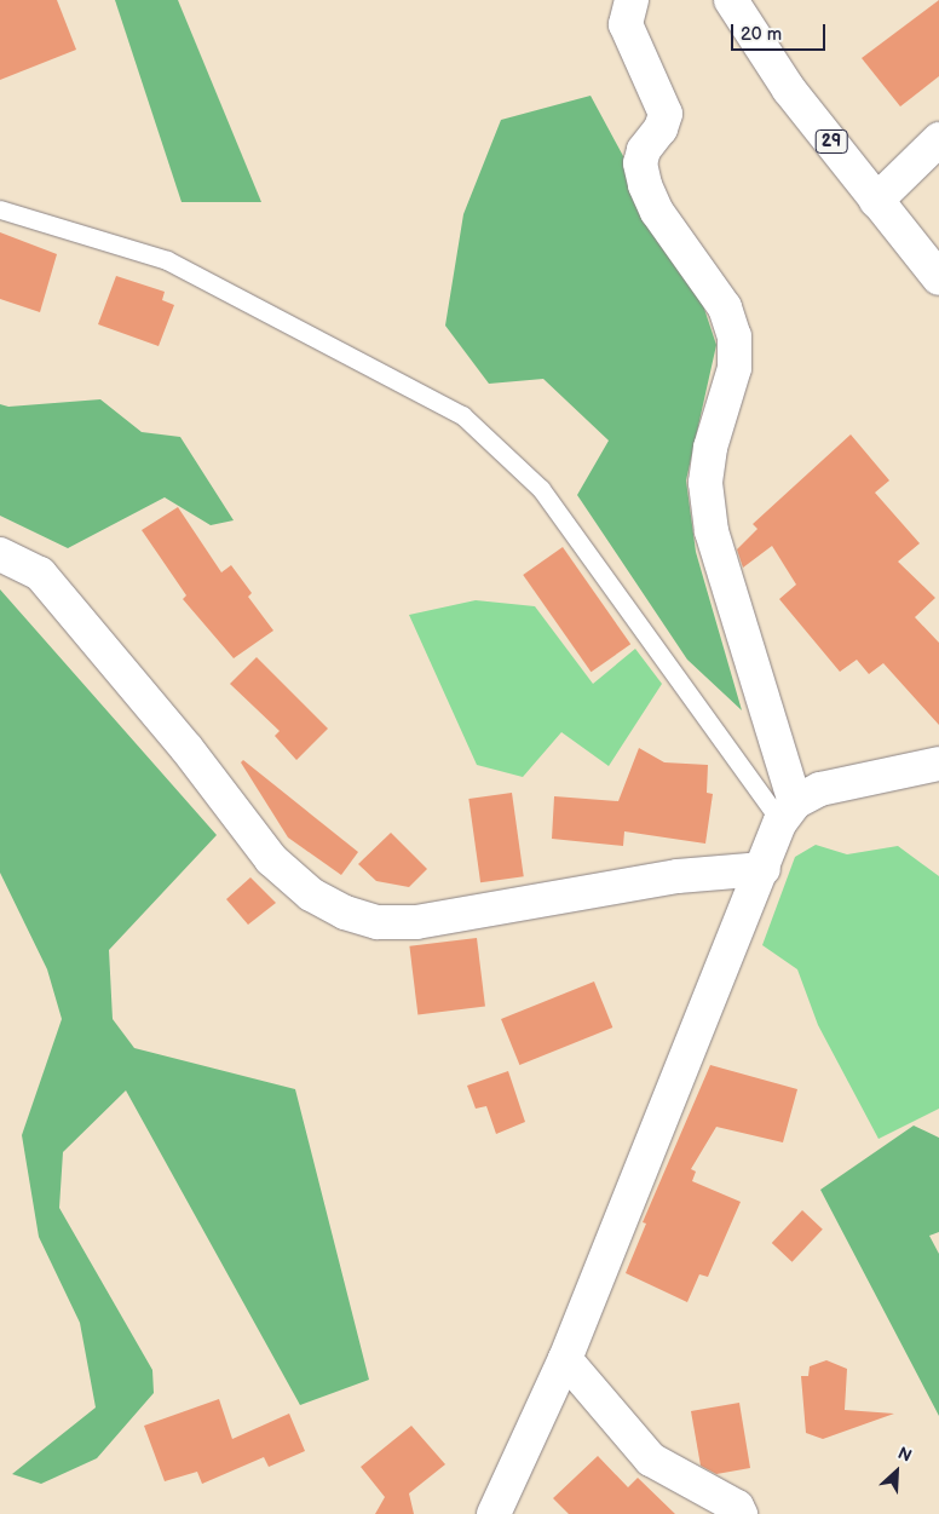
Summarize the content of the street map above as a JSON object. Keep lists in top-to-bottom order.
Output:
{
  "streets": {
    "street": ["29"]
  },
  "scale_bar": "20 m",
  "north": "top right"
}
